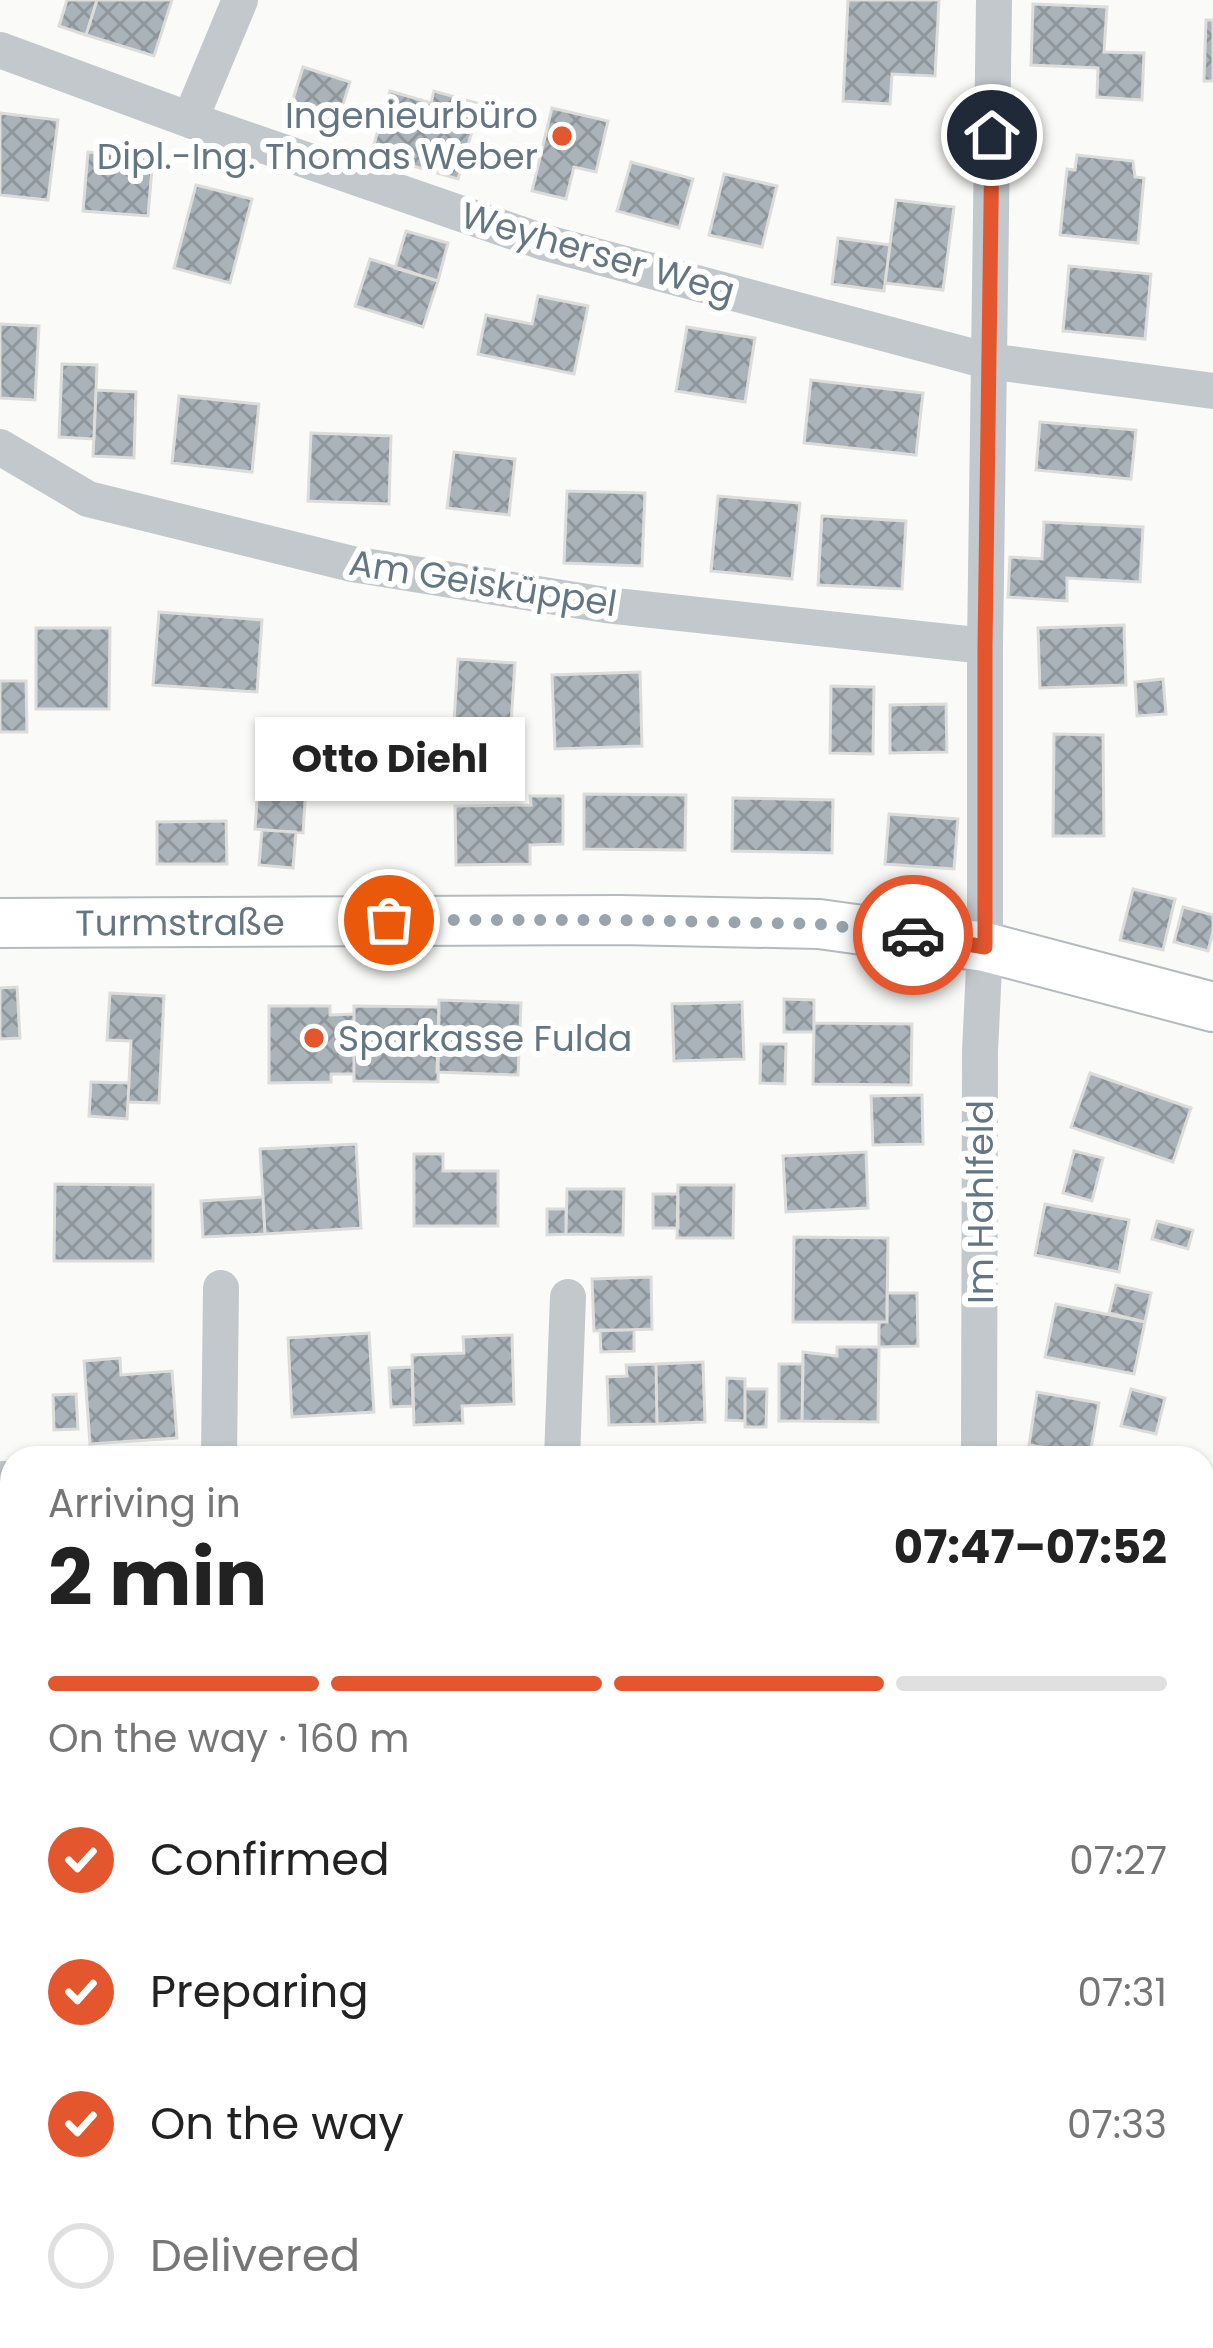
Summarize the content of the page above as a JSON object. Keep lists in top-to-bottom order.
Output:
{
  "streets": {
    "main road": ["Turmstraße"],
    "street": ["Weyherser Weg", "Am Geisküppel", "Im Hahlfeld"]
  },
  "crossings": [
    ["Weyherser Weg", "Im Hahlfeld"],
    ["Am Geisküppel", "Im Hahlfeld"],
    ["Turmstraße", "Im Hahlfeld"]
  ],
  "places": ["Ingenieurbüro Dipl.-Ing. Thomas Weber", "Otto Diehl", "Sparkasse Fulda"],
  "page": {
    "bubble": "Otto Diehl",
    "heading": ["2 min", "Arriving in", "07:47–07:52"],
    "bar": "On the way · 160 m",
    "list": [
      ["Confirmed", "07:27"],
      ["Preparing", "07:31"],
      ["On the way", "07:33"],
      "Delivered"
    ]
  }
}
